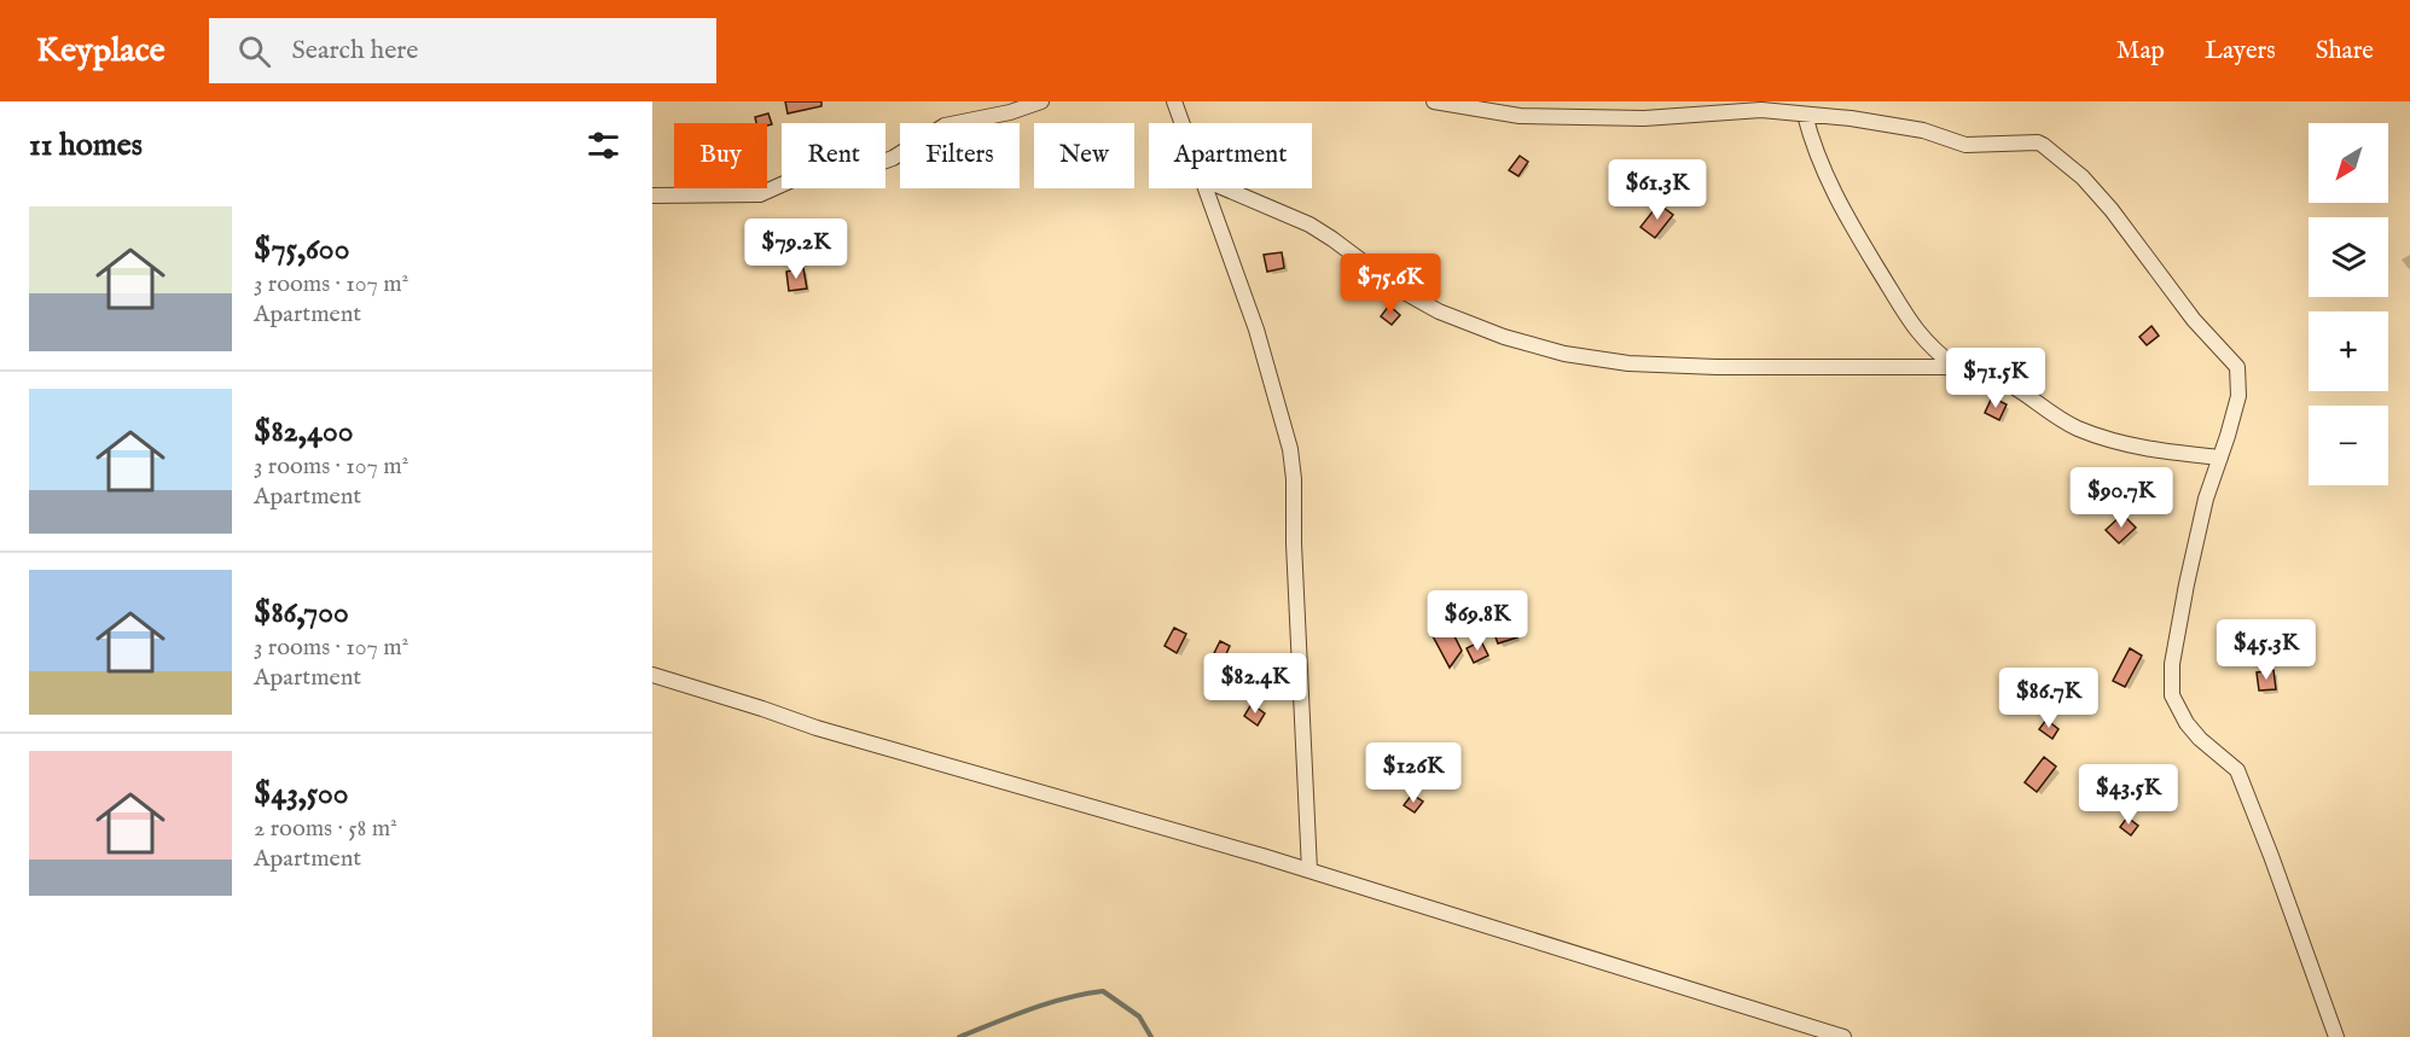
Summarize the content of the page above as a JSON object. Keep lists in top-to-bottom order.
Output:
{
  "north": "bottom left",
  "page": {
    "header": "Keyplace",
    "search": "Search here",
    "nav": ["Map", "Layers", "Share"],
    "heading": "11 homes",
    "map_buttons": ["+", "−"],
    "chip": [
      "Buy",
      "Rent",
      "Filters",
      "New",
      "Apartment"
    ],
    "price": [
      "$61.3K",
      "$79.2K",
      "$75.6K",
      "$71.5K",
      "$90.7K",
      "$69.8K",
      "$45.3K",
      "$82.4K",
      "$86.7K",
      "$126K",
      "$43.5K"
    ],
    "list": [
      {
        "name": "$75,600",
        "note": "3 rooms · 107 m² · Apartment"
      },
      {
        "name": "$82,400",
        "note": "3 rooms · 107 m² · Apartment"
      },
      {
        "name": "$86,700",
        "note": "3 rooms · 107 m² · Apartment"
      },
      {
        "name": "$43,500",
        "note": "2 rooms · 58 m² · Apartment"
      }
    ]
  }
}
